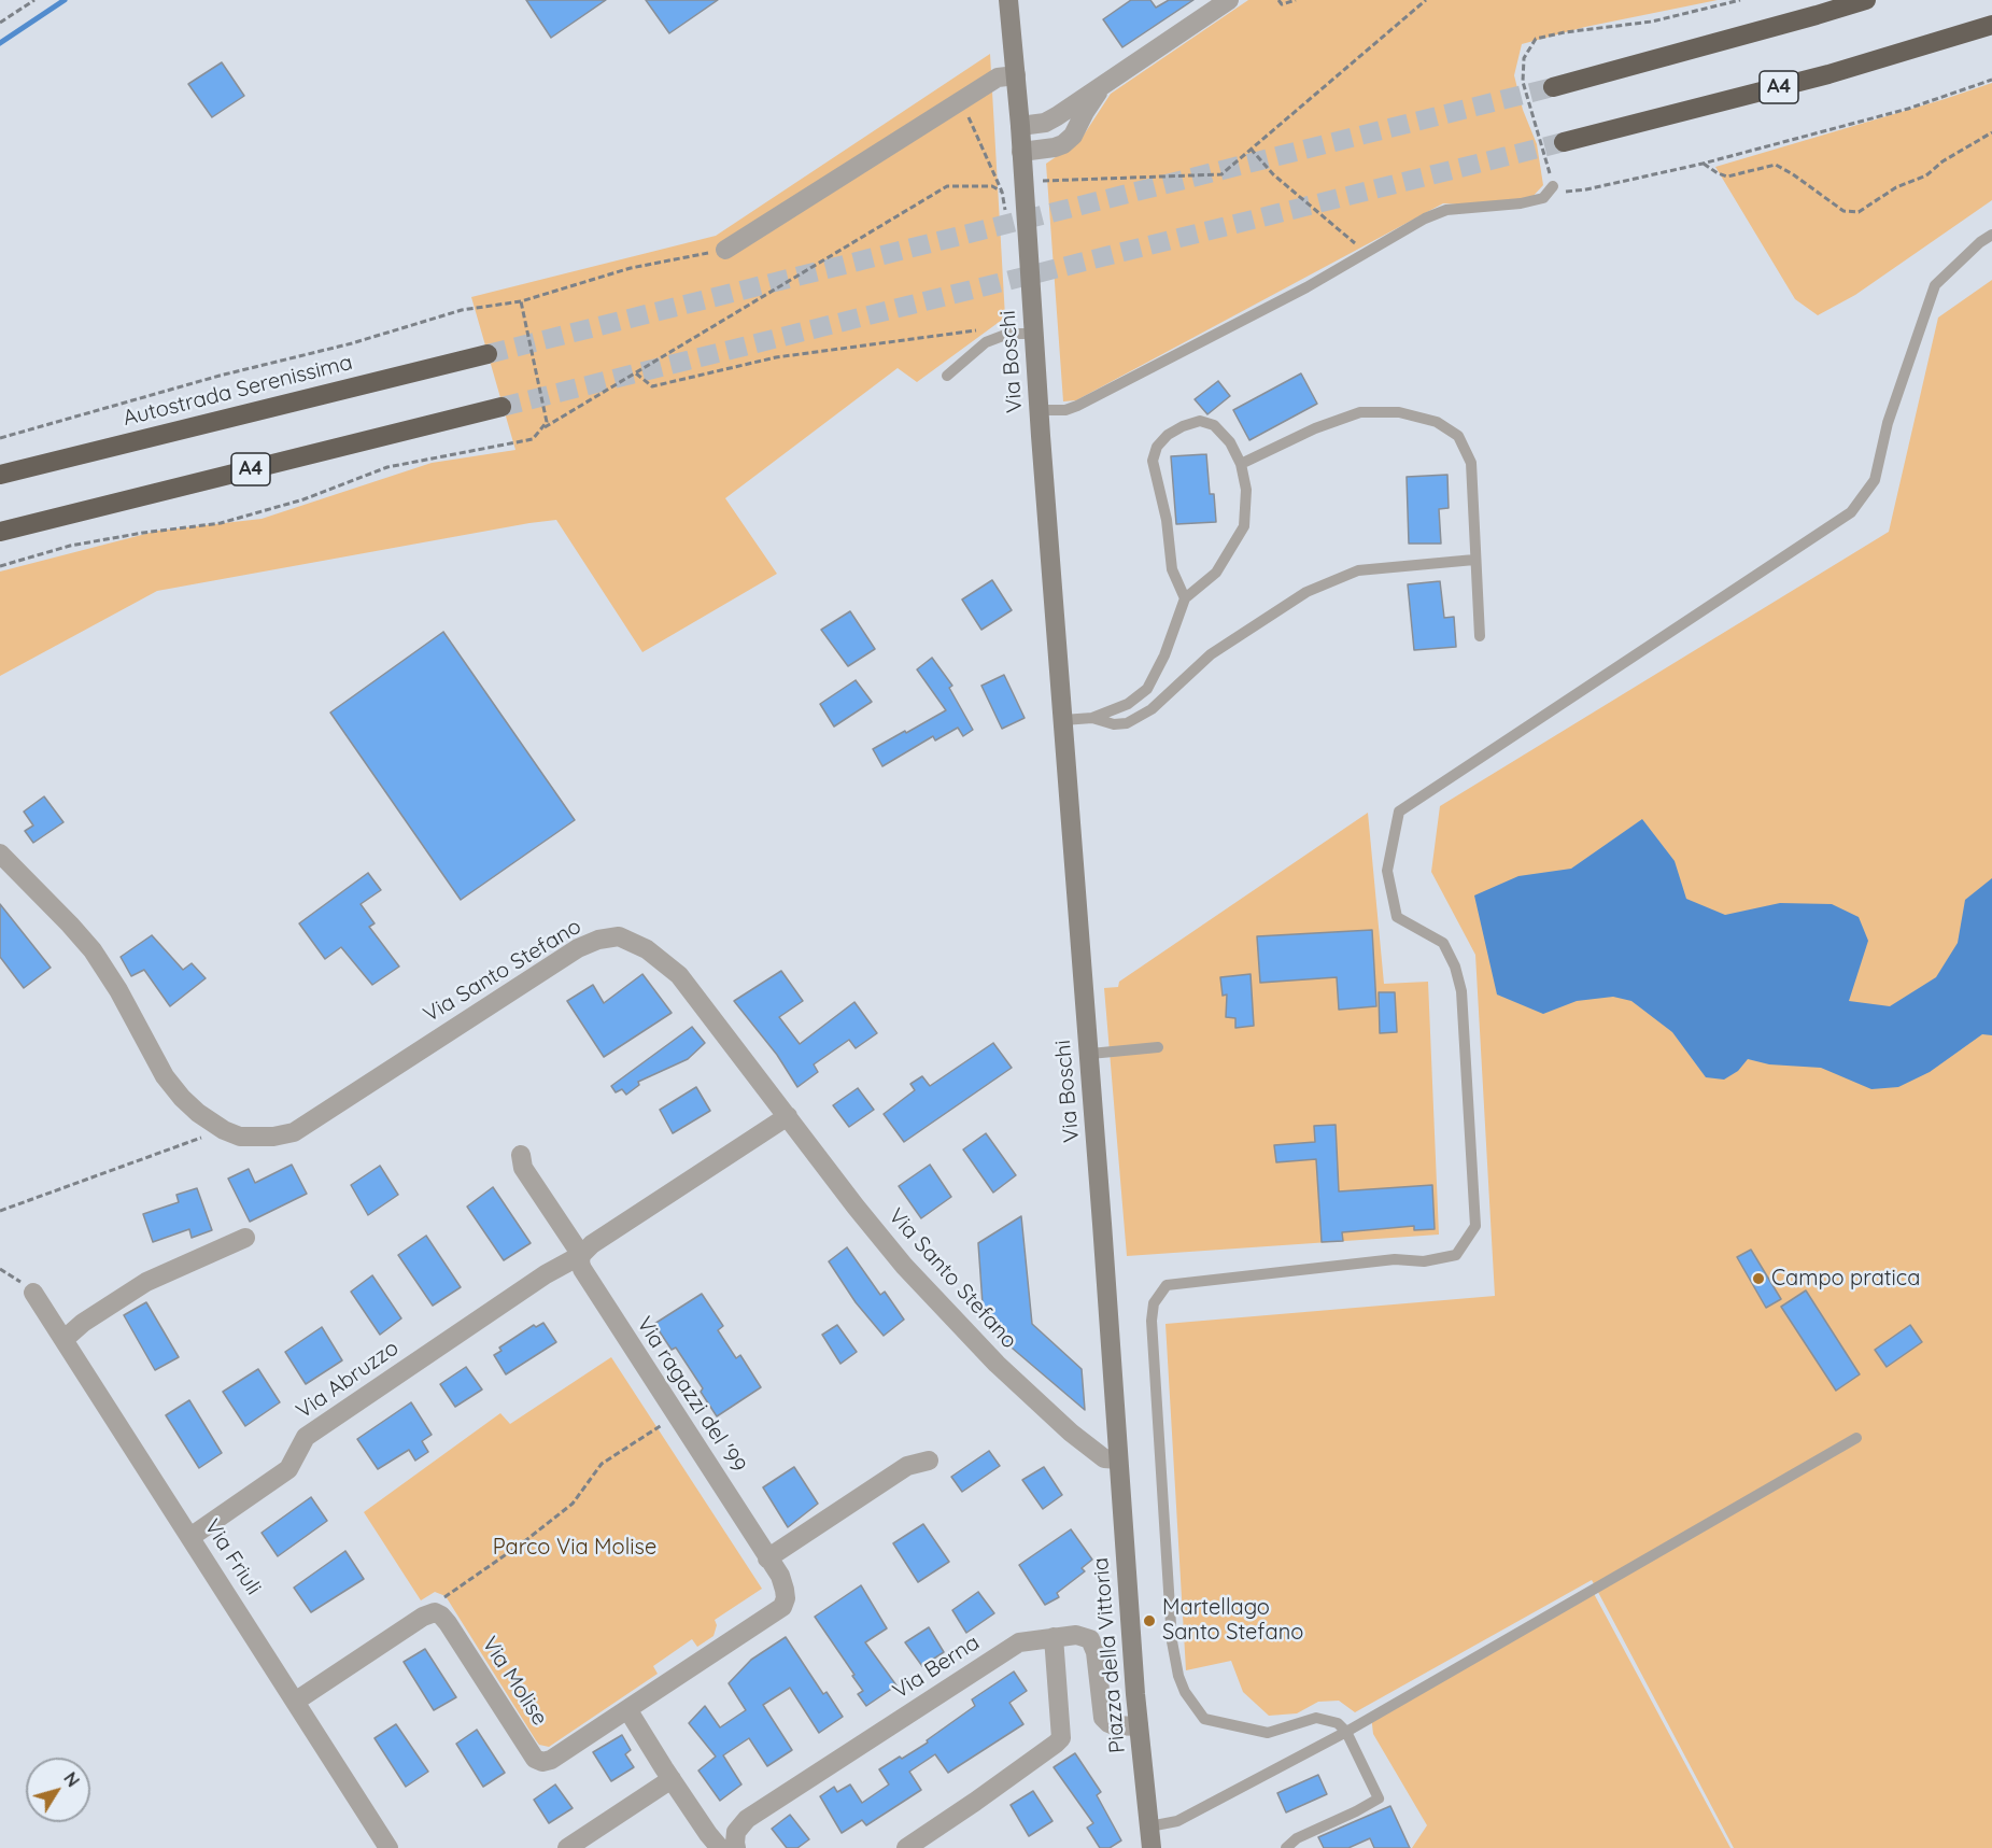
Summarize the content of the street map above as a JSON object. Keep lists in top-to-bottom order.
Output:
{
  "streets": {
    "highway": ["A4", "Autostrada Serenissima"],
    "main road": ["Via Boschi", "Piazza della Vittoria"],
    "street": [
      "Via Santo Stefano",
      "Via Abruzzo",
      "Via ragazzi del '99",
      "Via Friuli",
      "Via Berna",
      "Via Molise"
    ]
  },
  "crossings": [
    ["Via Boschi", "Via Santo Stefano"],
    ["Via Boschi", "Piazza della Vittoria"],
    ["Via Santo Stefano", "Piazza della Vittoria"],
    ["Via Abruzzo", "Via ragazzi del '99"],
    ["Via Abruzzo", "Via Friuli"],
    ["Via ragazzi del '99", "Via Molise"],
    ["Piazza della Vittoria", "Via Berna"]
  ],
  "parks": ["Parco Via Molise"],
  "places": ["Campo pratica", "Martellago Santo Stefano"],
  "north": "top right"
}
